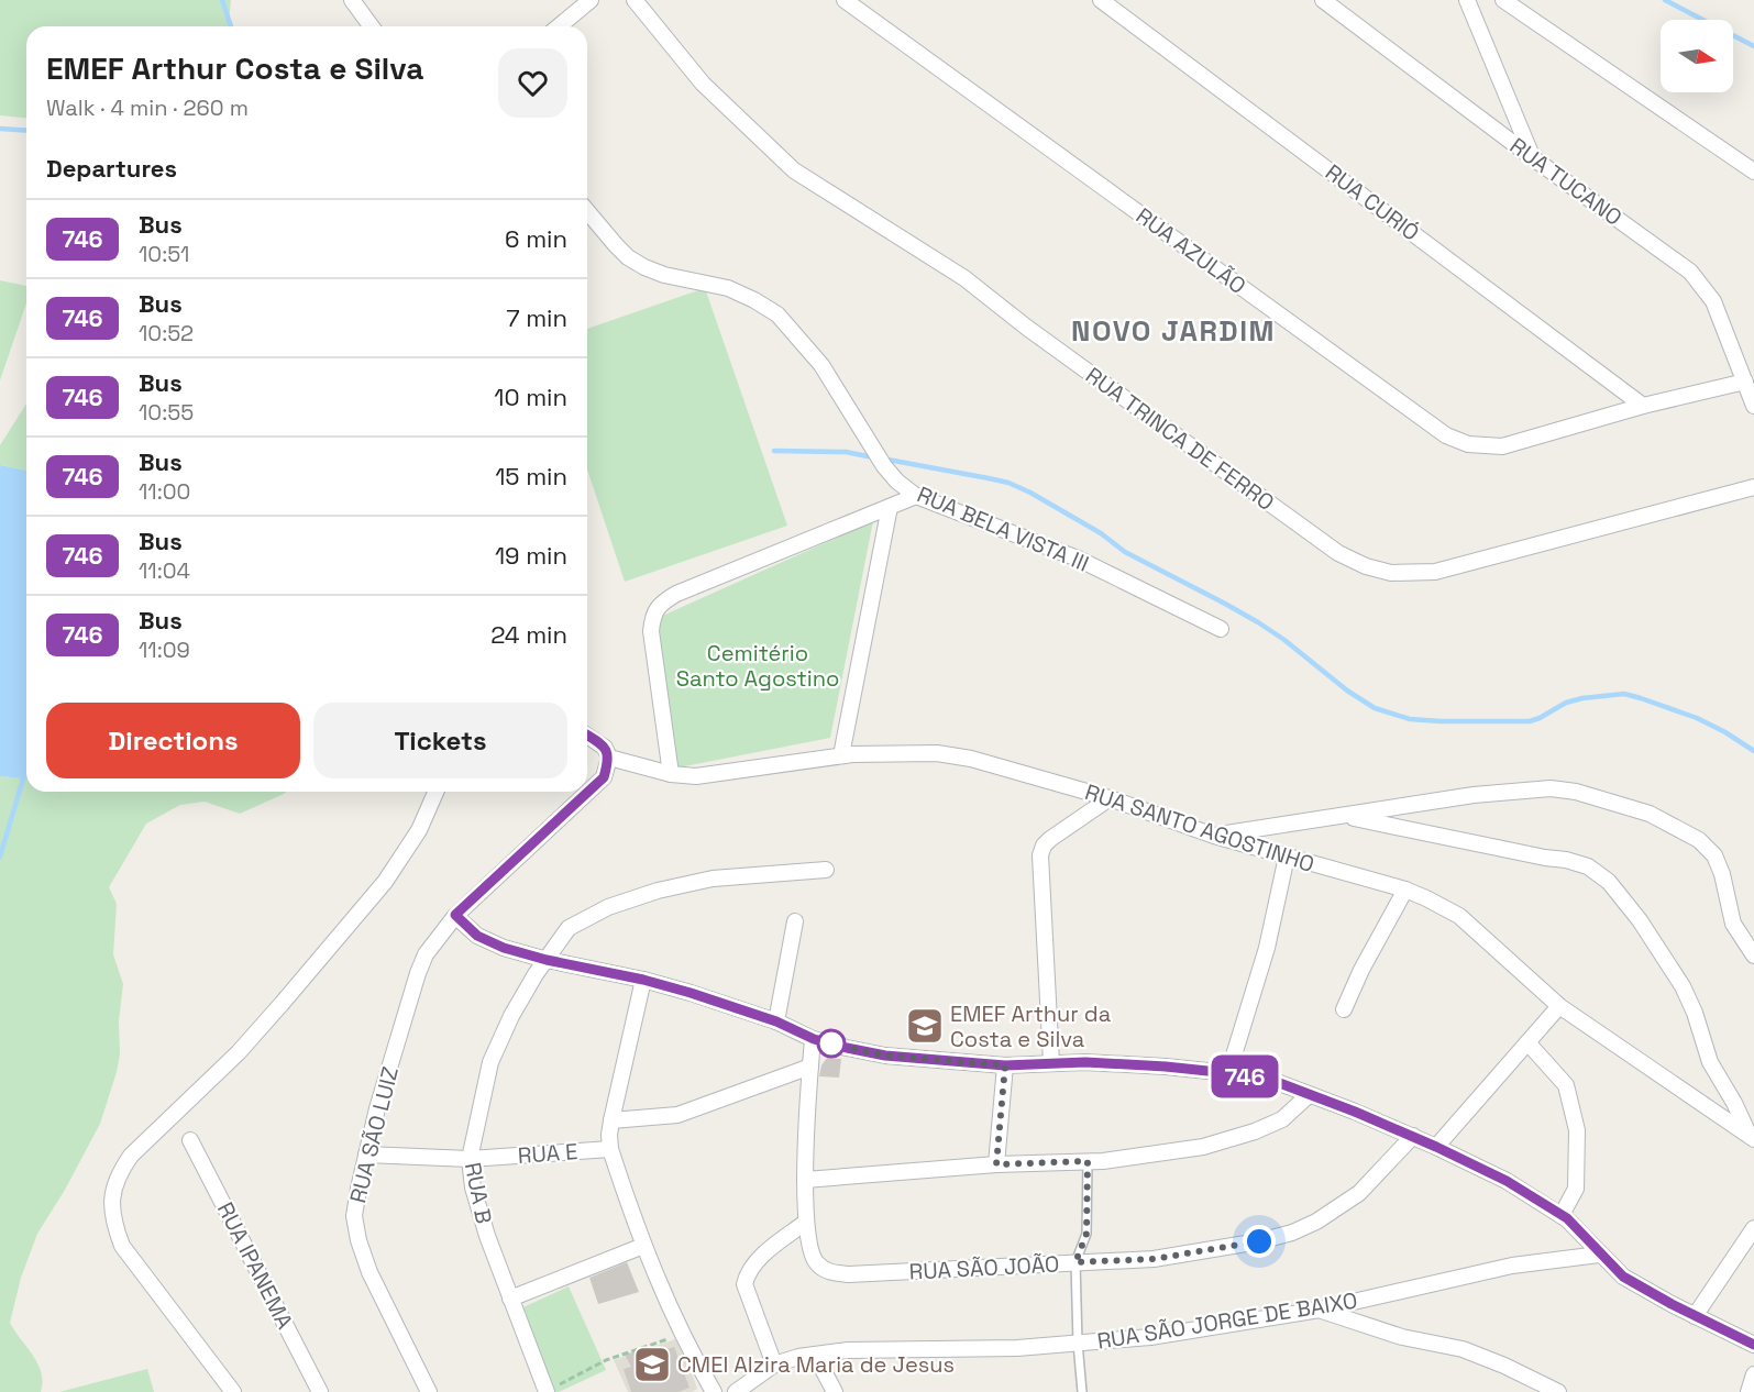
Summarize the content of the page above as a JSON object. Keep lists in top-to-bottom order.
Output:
{
  "streets": {
    "street": [
      "RUA TUCANO",
      "RUA CURIÓ",
      "RUA AZULÃO",
      "RUA TRINCA DE FERRO",
      "RUA BELA VISTA III",
      "RUA SANTO AGOSTINHO",
      "RUA SÃO LUIZ",
      "RUA E",
      "RUA B",
      "RUA IPANEMA",
      "RUA SÃO JOÃO",
      "RUA SÃO JORGE DE BAIXO"
    ]
  },
  "crossings": [
    ["RUA TUCANO", "RUA AZULÃO"],
    ["RUA CURIÓ", "RUA AZULÃO"],
    ["RUA SANTO AGOSTINHO", "RUA SÃO LUIZ"],
    ["RUA SÃO LUIZ", "RUA E"],
    ["RUA E", "RUA B"]
  ],
  "districts": ["NOVO JARDIM"],
  "parks": ["Cemitério Santo Agostino"],
  "places": {
    "school or university": ["EMEF Arthur da Costa e Silva", "CMEI Alzira Maria de Jesus"]
  },
  "lines": ["bus line 746"],
  "north": "right",
  "page": {
    "on_map": "746",
    "heading": [
      ["EMEF Arthur Costa e Silva", "Walk · 4 min · 260 m"],
      "Departures"
    ],
    "list": [
      {
        "mark": "746",
        "name": "Bus",
        "note": "10:51",
        "value": "6 min"
      },
      {
        "mark": "746",
        "name": "Bus",
        "note": "10:52",
        "value": "7 min"
      },
      {
        "mark": "746",
        "name": "Bus",
        "note": "10:55",
        "value": "10 min"
      },
      {
        "mark": "746",
        "name": "Bus",
        "note": "11:00",
        "value": "15 min"
      },
      {
        "mark": "746",
        "name": "Bus",
        "note": "11:04",
        "value": "19 min"
      },
      {
        "mark": "746",
        "name": "Bus",
        "note": "11:09",
        "value": "24 min"
      }
    ],
    "buttons": ["Directions", "Tickets"]
  }
}
